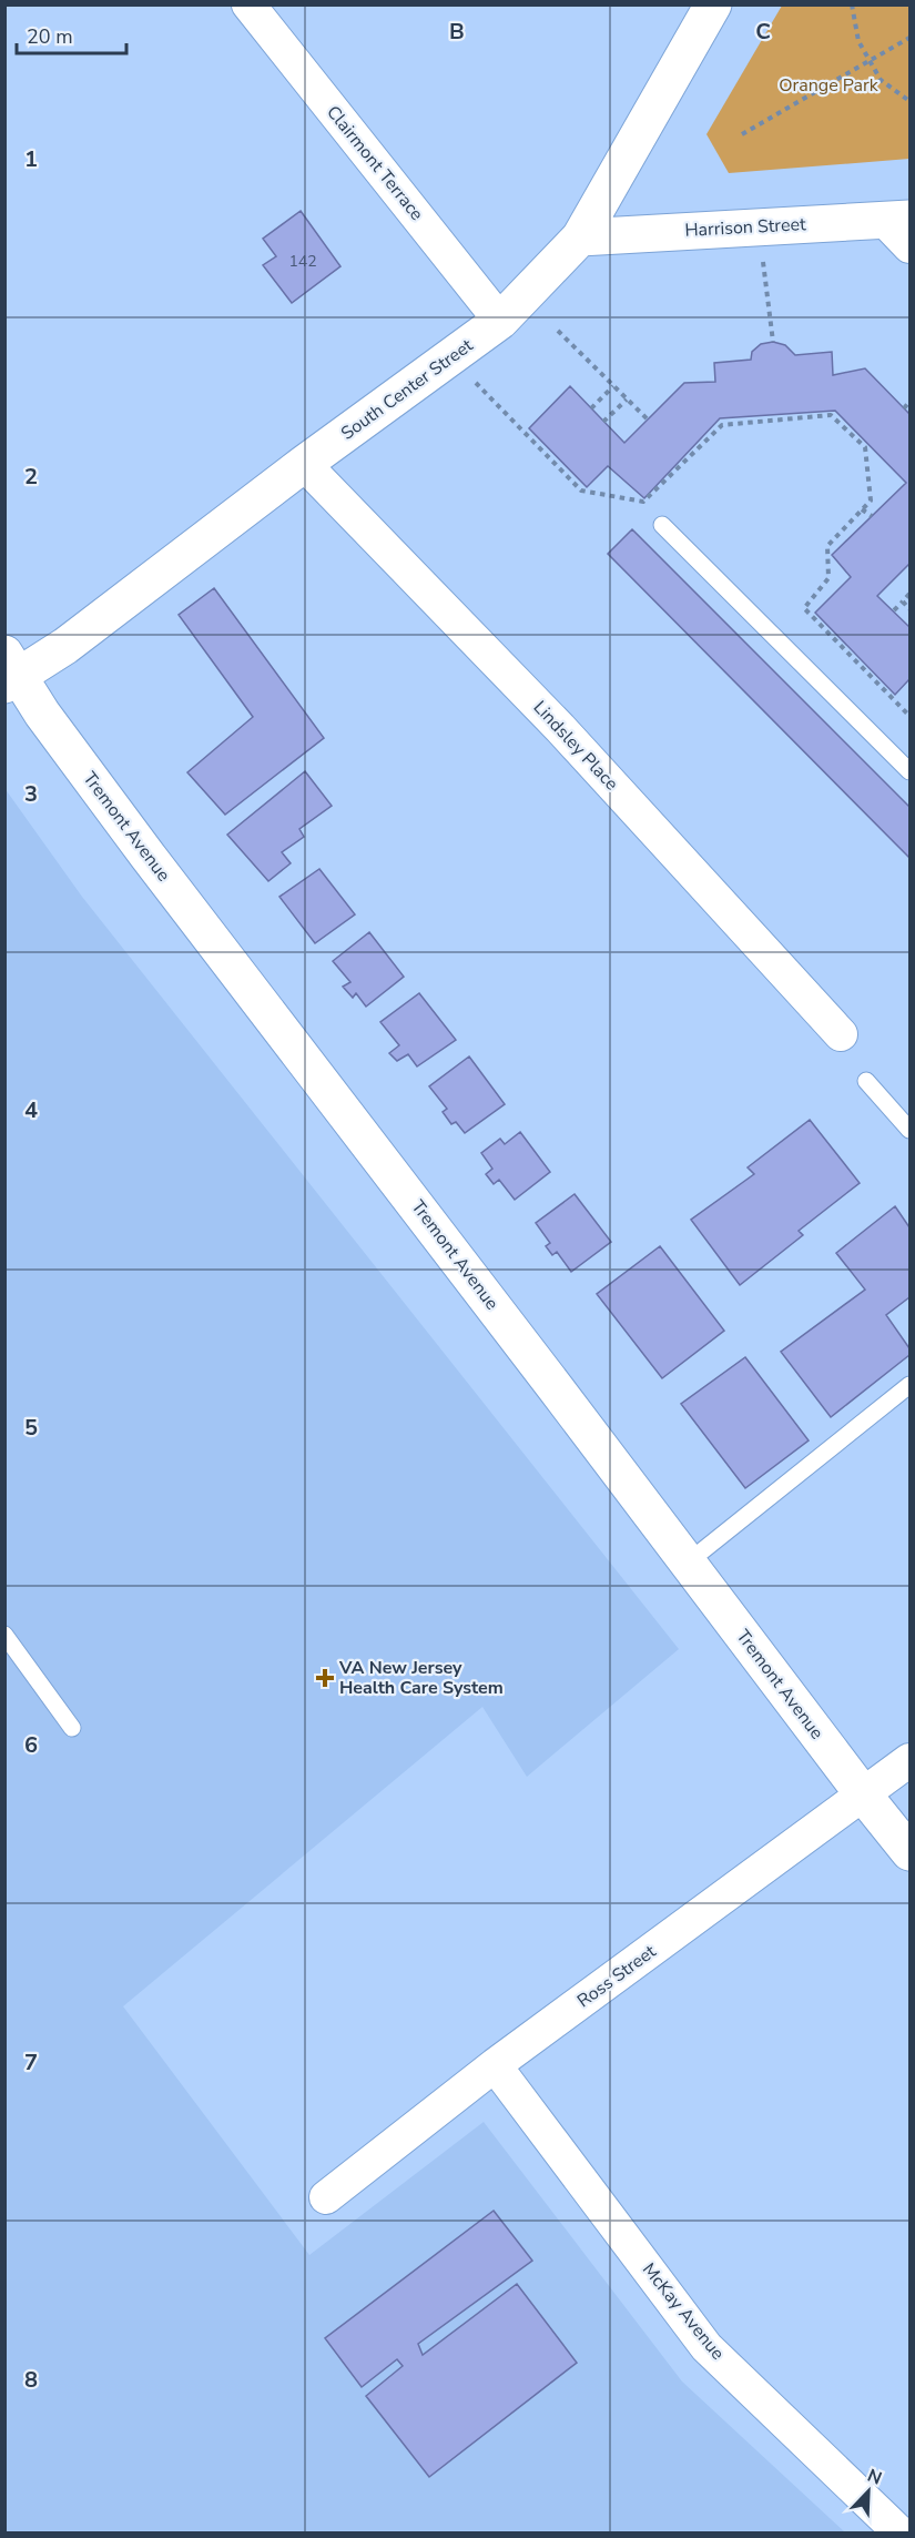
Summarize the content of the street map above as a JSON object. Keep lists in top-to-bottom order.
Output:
{
  "streets": {
    "street": [
      "Clairmont Terrace",
      "Harrison Street",
      "South Center Street",
      "Lindsley Place",
      "Tremont Avenue",
      "Ross Street",
      "McKay Avenue"
    ]
  },
  "crossings": [
    ["Clairmont Terrace", "South Center Street"],
    ["Harrison Street", "South Center Street"],
    ["South Center Street", "Lindsley Place"],
    ["South Center Street", "Tremont Avenue"],
    ["Tremont Avenue", "Ross Street"],
    ["Ross Street", "McKay Avenue"]
  ],
  "parks": ["Orange Park"],
  "places": {
    "health": ["VA New Jersey Health Care System"]
  },
  "house_numbers": ["142"],
  "scale_bar": "20 m",
  "north": "top right",
  "grid": {
    "columns": ["B", "C"],
    "rows": [
      "1",
      "2",
      "3",
      "4",
      "5",
      "6",
      "7",
      "8"
    ]
  }
}
